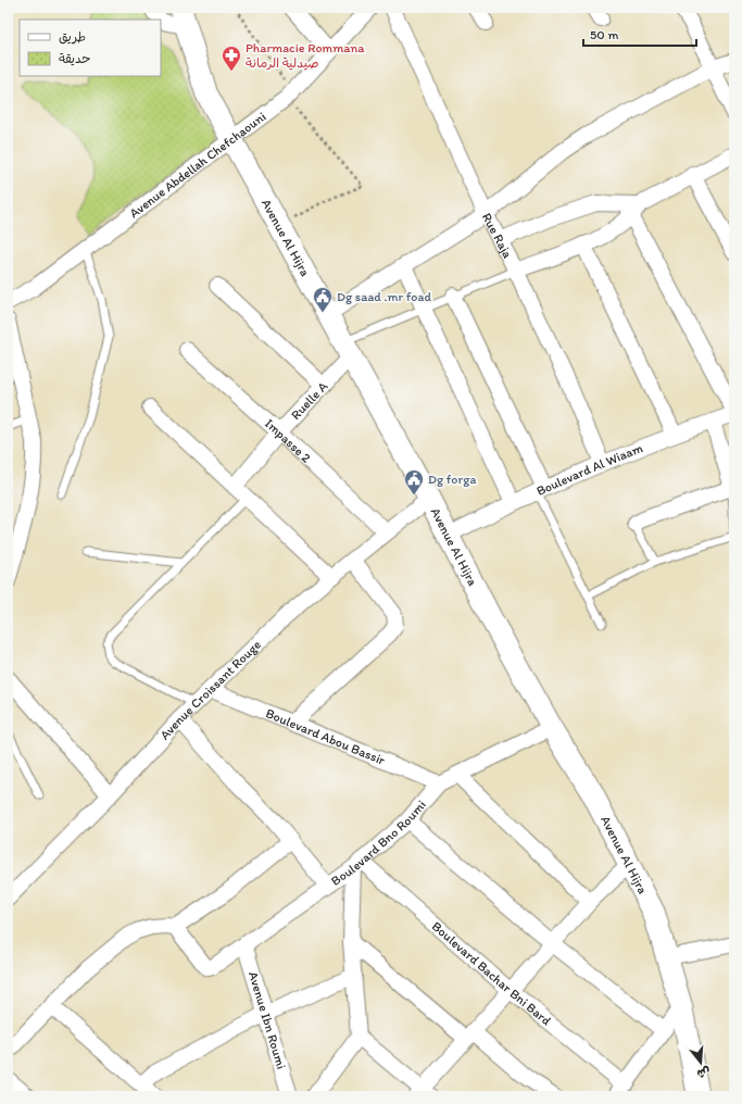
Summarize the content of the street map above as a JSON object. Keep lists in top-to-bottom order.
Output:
{
  "streets": {
    "street": [
      "Avenue Abdellah Chefchaouni",
      "Rue Raja",
      "Avenue Al Hijra",
      "Ruelle A",
      "Impasse 2",
      "Boulevard Al Wiaam",
      "Avenue Croissant Rouge",
      "Boulevard Abou Bassir",
      "Boulevard Bno Roumi",
      "Boulevard Bachar Bni Bard",
      "Avenue Ibn Roumi"
    ]
  },
  "crossings": [
    ["Avenue Abdellah Chefchaouni", "Avenue Al Hijra"],
    ["Rue Raja", "Boulevard Al Wiaam"],
    ["Avenue Al Hijra", "Ruelle A"],
    ["Avenue Al Hijra", "Boulevard Al Wiaam"],
    ["Avenue Al Hijra", "Avenue Croissant Rouge"],
    ["Avenue Al Hijra", "Boulevard Bno Roumi"],
    ["Ruelle A", "Impasse 2"],
    ["Impasse 2", "Avenue Croissant Rouge"],
    ["Avenue Croissant Rouge", "Boulevard Abou Bassir"],
    ["Boulevard Abou Bassir", "Boulevard Bno Roumi"],
    ["Boulevard Bno Roumi", "Boulevard Bachar Bni Bard"],
    ["Boulevard Bno Roumi", "Avenue Ibn Roumi"]
  ],
  "places": {
    "pharmacy": ["Pharmacie Rommana صيدلية الرمانة"],
    "public building": ["Dg saad .mr foad", "Dg forga"]
  },
  "legend": ["طريق", "حديقة"],
  "scale_bar": "50 m",
  "north": "bottom"
}
